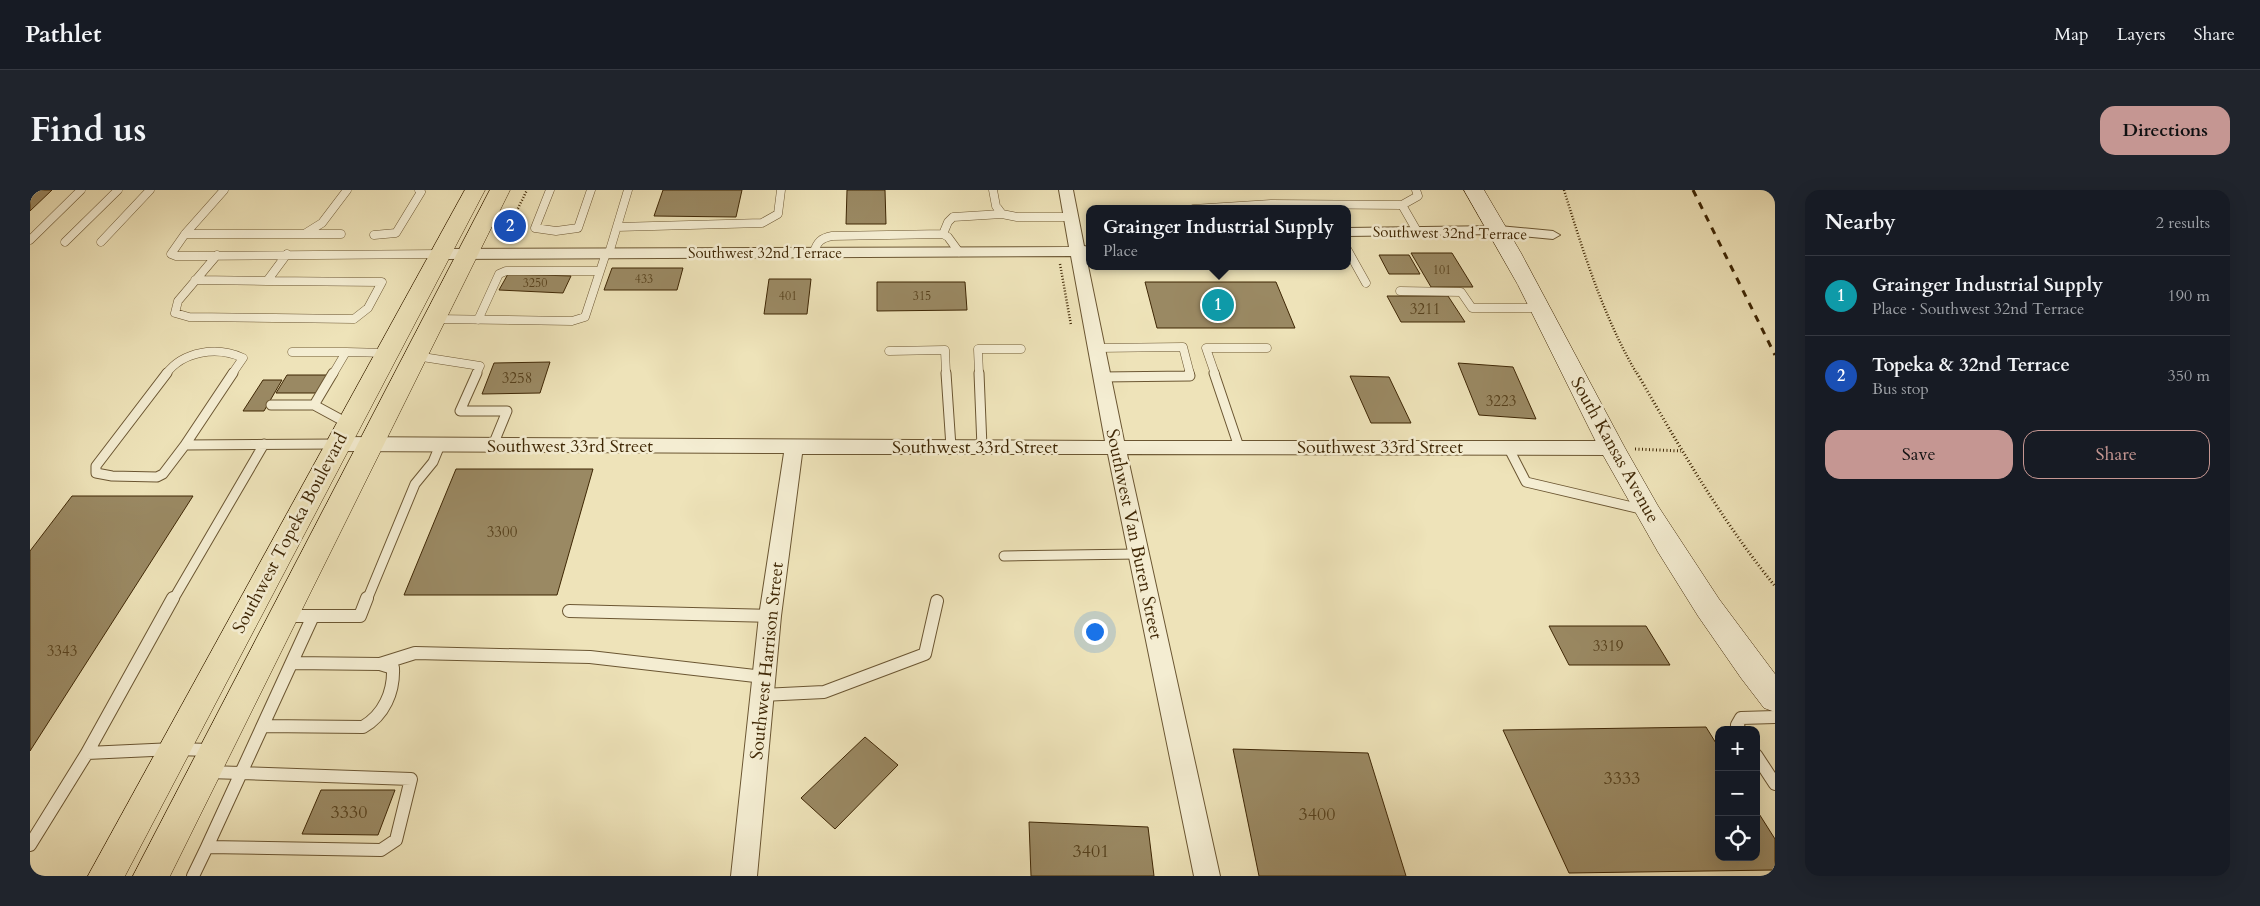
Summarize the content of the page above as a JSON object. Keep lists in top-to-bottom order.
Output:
{
  "streets": {
    "main road": ["South Kansas Avenue", "Southwest Topeka Boulevard"],
    "street": [
      "Southwest 32nd Terrace",
      "Southwest 33rd Street",
      "Southwest Van Buren Street",
      "Southwest Harrison Street"
    ]
  },
  "crossings": [
    ["Southwest 32nd Terrace", "South Kansas Avenue"],
    ["Southwest 32nd Terrace", "Southwest Topeka Boulevard"],
    ["Southwest 32nd Terrace", "Southwest Van Buren Street"],
    ["Southwest 33rd Street", "South Kansas Avenue"],
    ["Southwest 33rd Street", "Southwest Topeka Boulevard"],
    ["Southwest 33rd Street", "Southwest Van Buren Street"],
    ["Southwest 33rd Street", "Southwest Harrison Street"]
  ],
  "house_numbers": [
    "101",
    "433",
    "3250",
    "401",
    "315",
    "3211",
    "3258",
    "3223",
    "3300",
    "3319",
    "3343",
    "3333",
    "3330",
    "3400",
    "3401"
  ],
  "page": {
    "header": "Pathlet",
    "nav": ["Map", "Layers", "Share"],
    "title": "Find us",
    "buttons": [
      "Directions",
      ["Save", "Share"]
    ],
    "heading": ["Nearby", "2 results"],
    "popup": ["Grainger Industrial Supply", "Place"],
    "pins": ["2", "1"],
    "list": [
      {
        "mark": "1",
        "name": "Grainger Industrial Supply",
        "note": "Place · Southwest 32nd Terrace",
        "value": "190 m"
      },
      {
        "mark": "2",
        "name": "Topeka & 32nd Terrace",
        "note": "Bus stop",
        "value": "350 m"
      }
    ],
    "map_buttons": ["+", "−"]
  }
}
